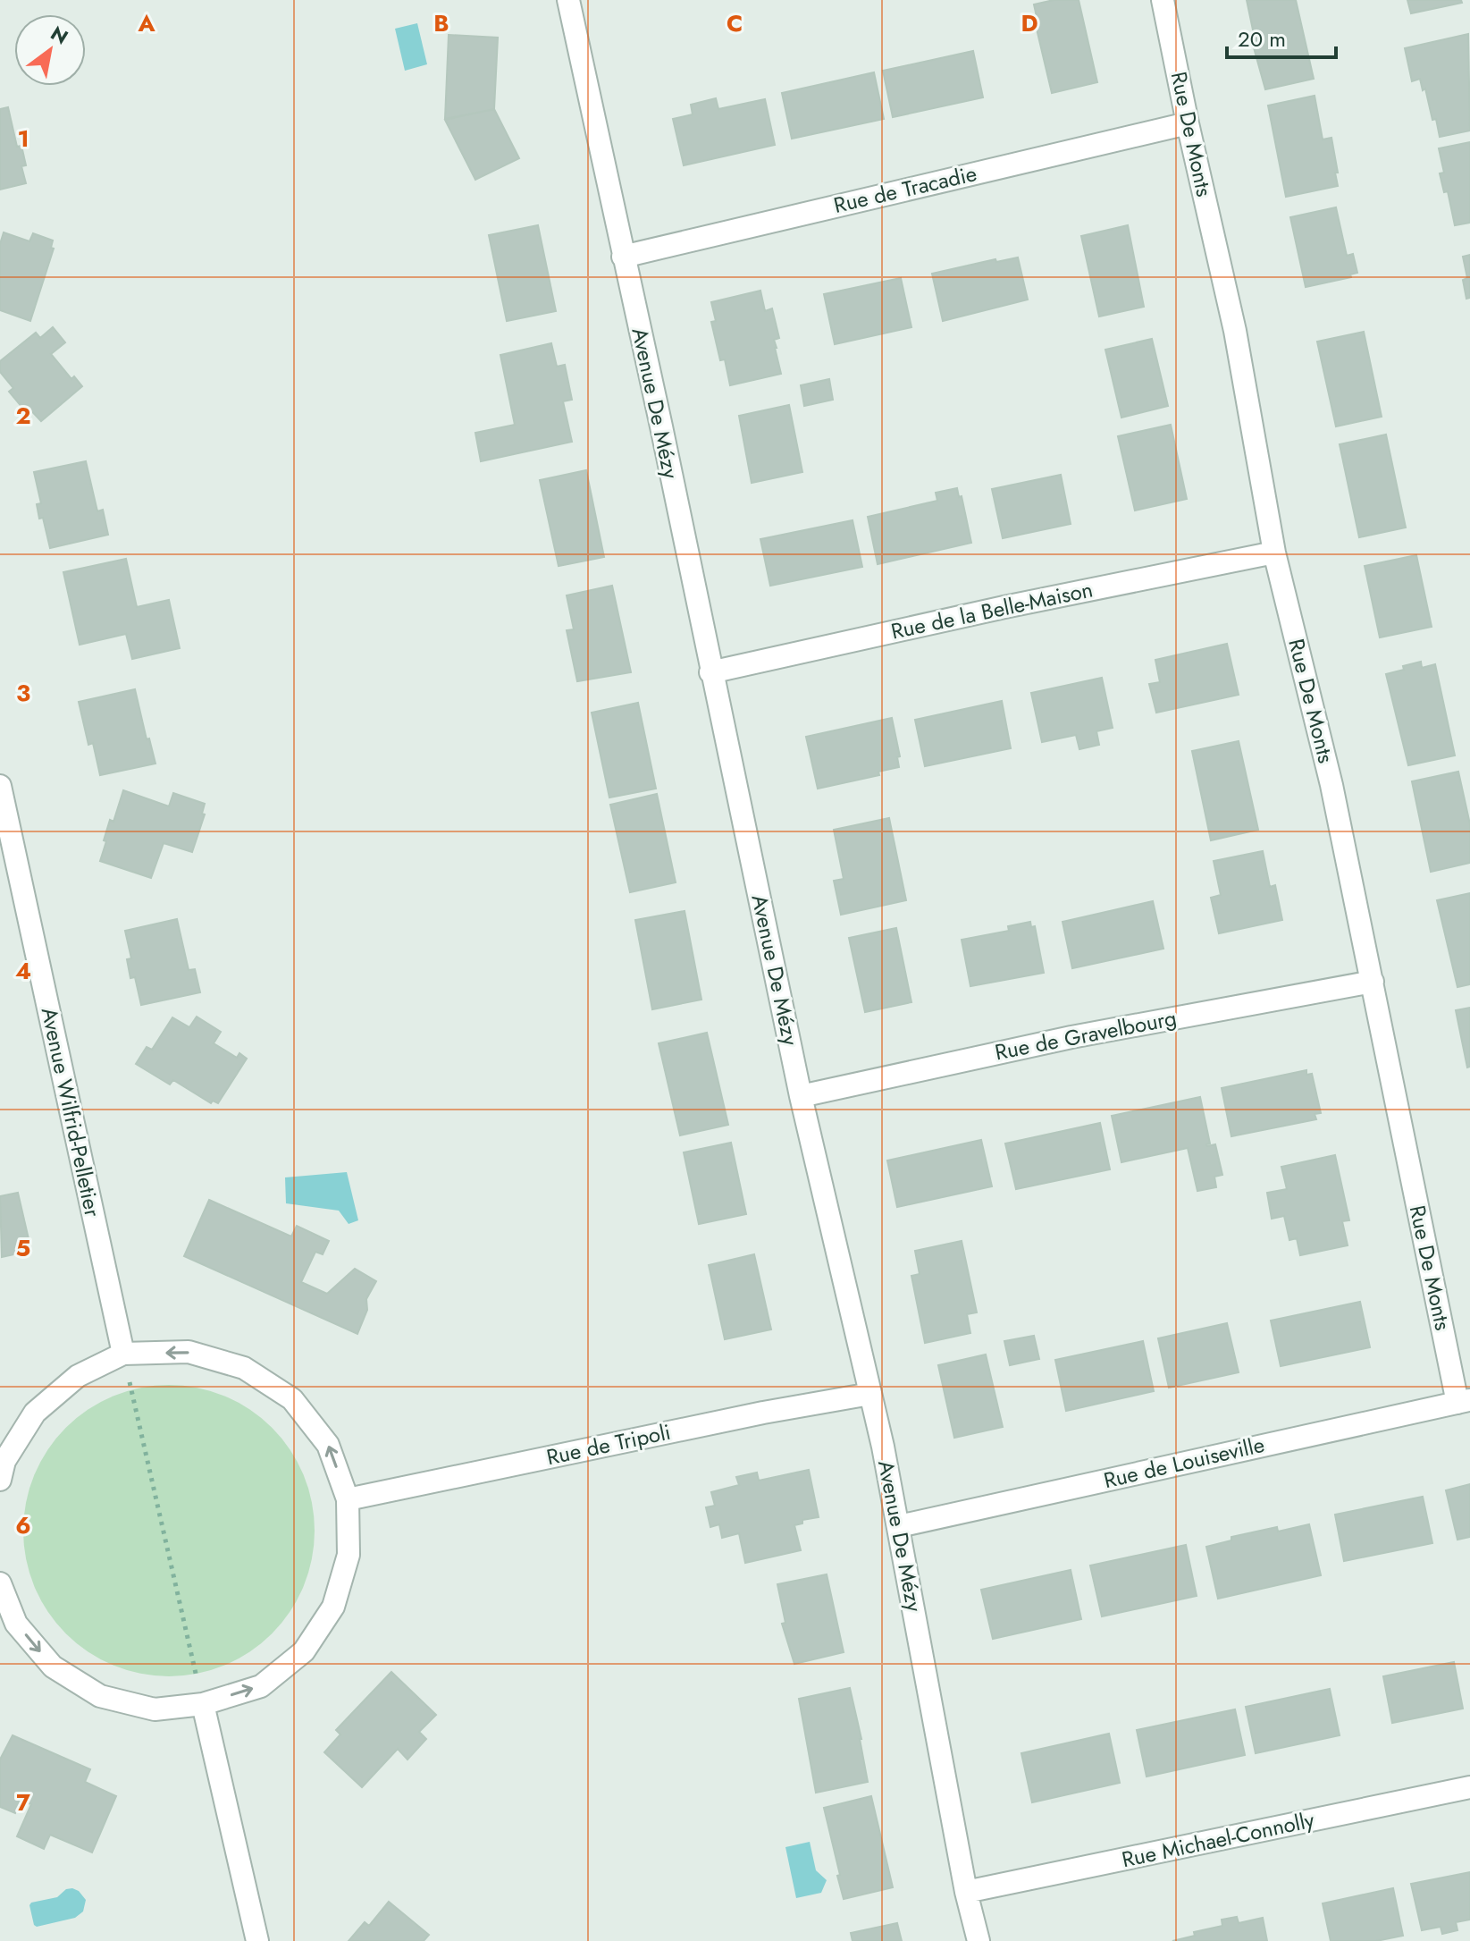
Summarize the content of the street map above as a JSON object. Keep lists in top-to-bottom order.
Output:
{
  "streets": {
    "street": [
      "Rue De Monts",
      "Rue de Tracadie",
      "Avenue De Mézy",
      "Rue de la Belle-Maison",
      "Rue de Gravelbourg",
      "Avenue Wilfrid-Pelletier",
      "Rue de Tripoli",
      "Rue de Louiseville",
      "Rue Michael-Connolly"
    ]
  },
  "crossings": [
    ["Rue De Monts", "Rue de Tracadie"],
    ["Rue De Monts", "Rue de la Belle-Maison"],
    ["Rue De Monts", "Rue de Gravelbourg"],
    ["Rue De Monts", "Rue de Louiseville"],
    ["Rue de Tracadie", "Avenue De Mézy"],
    ["Avenue De Mézy", "Rue de la Belle-Maison"],
    ["Avenue De Mézy", "Rue de Gravelbourg"],
    ["Avenue De Mézy", "Rue de Tripoli"],
    ["Avenue De Mézy", "Rue de Louiseville"],
    ["Avenue De Mézy", "Rue Michael-Connolly"]
  ],
  "scale_bar": "20 m",
  "north": "top right",
  "grid": {
    "columns": [
      "A",
      "B",
      "C",
      "D"
    ],
    "rows": [
      "1",
      "2",
      "3",
      "4",
      "5",
      "6",
      "7"
    ]
  }
}
